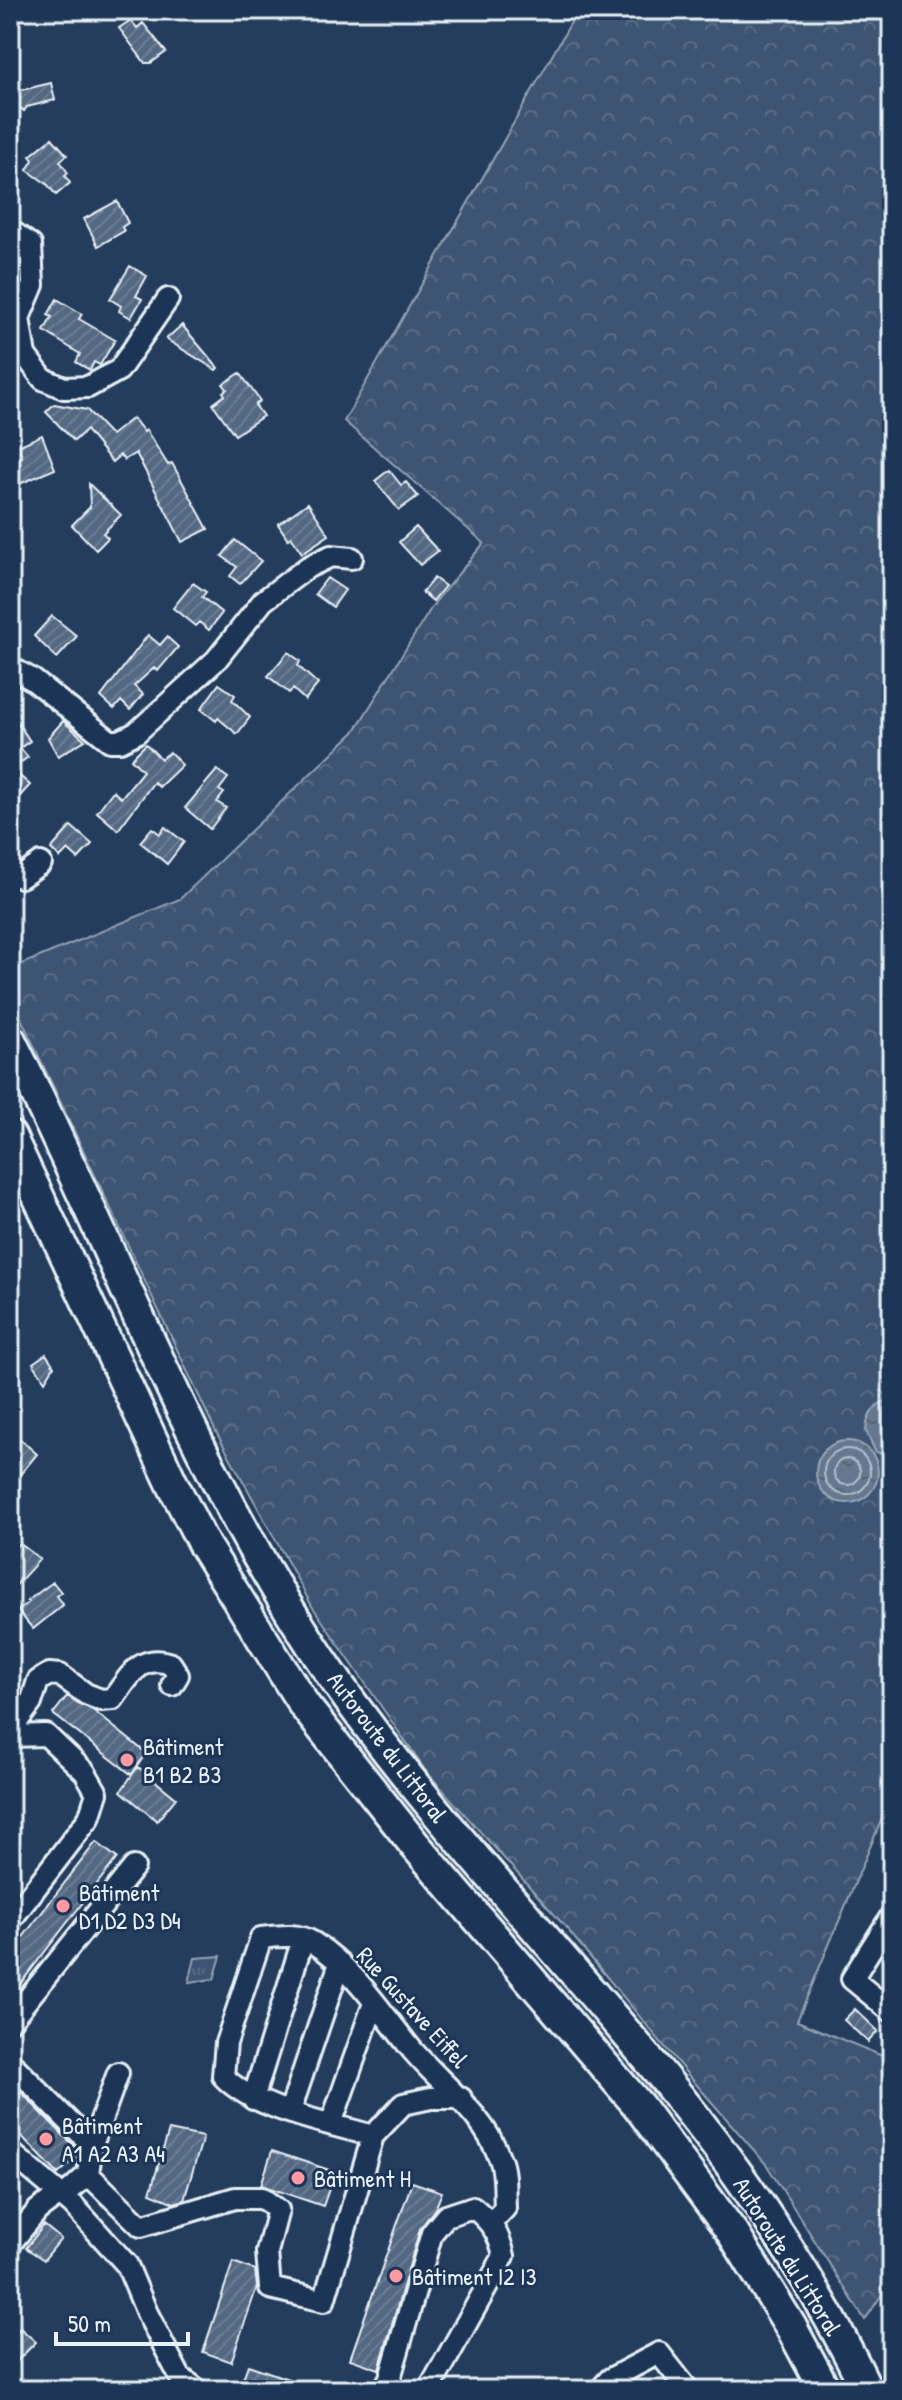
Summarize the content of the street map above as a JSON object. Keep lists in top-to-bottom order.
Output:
{
  "streets": {
    "highway": ["Autoroute du Littoral"],
    "street": ["Rue Gustave Eiffel"]
  },
  "places": [
    "Bâtiment B1 B2 B3",
    "Bâtiment D1 D2 D3 D4",
    "Bâtiment A1 A2 A3 A4",
    "Bâtiment H",
    "Bâtiment I2 I3"
  ],
  "scale_bar": "50 m"
}
